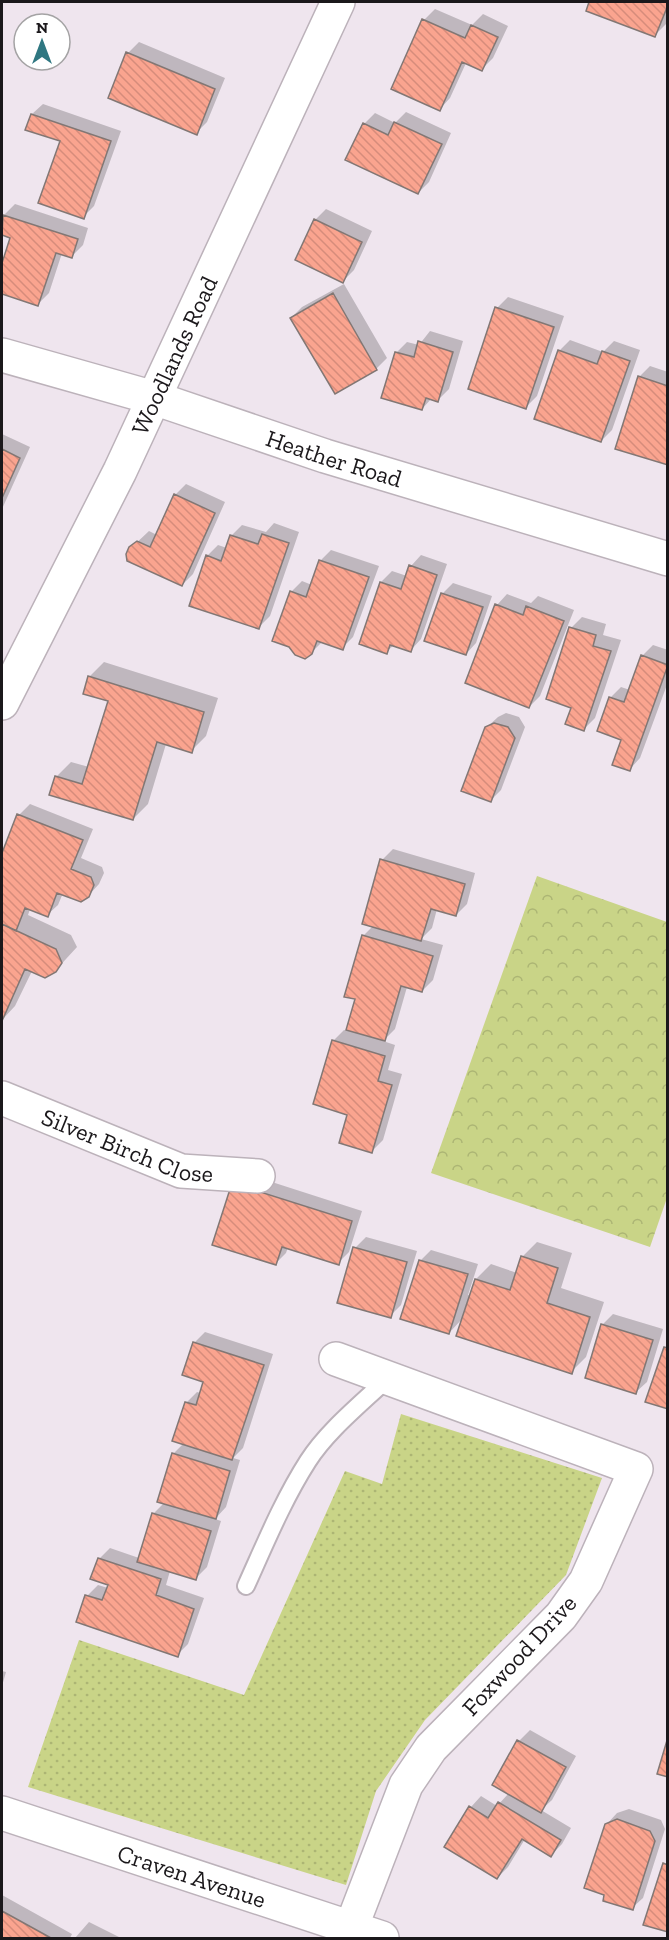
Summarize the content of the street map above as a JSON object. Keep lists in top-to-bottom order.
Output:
{
  "streets": {
    "street": [
      "Woodlands Road",
      "Heather Road",
      "Silver Birch Close",
      "Foxwood Drive",
      "Craven Avenue"
    ]
  },
  "crossings": [
    ["Woodlands Road", "Heather Road"],
    ["Foxwood Drive", "Craven Avenue"]
  ],
  "north": "top"
}
